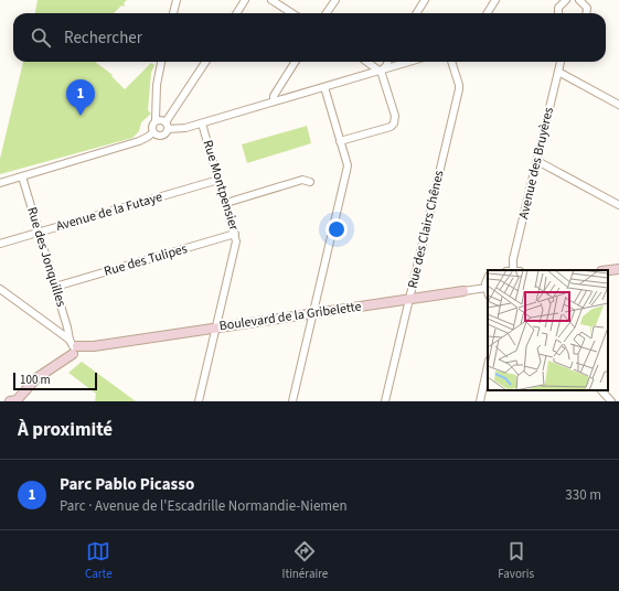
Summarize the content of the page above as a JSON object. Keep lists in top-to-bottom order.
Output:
{
  "streets": {
    "main road": ["Boulevard de la Gribelette"],
    "street": [
      "Avenue des Bruyères",
      "Rue Montpensier",
      "Avenue de la Futaye",
      "Rue des Clairs Chênes",
      "Rue des Jonquilles",
      "Rue des Tulipes"
    ]
  },
  "crossings": [
    ["Rue Montpensier", "Avenue de la Futaye"],
    ["Rue Montpensier", "Rue des Tulipes"],
    ["Rue Montpensier", "Boulevard de la Gribelette"],
    ["Avenue de la Futaye", "Rue des Jonquilles"],
    ["Rue des Clairs Chênes", "Boulevard de la Gribelette"],
    ["Rue des Jonquilles", "Rue des Tulipes"],
    ["Rue des Jonquilles", "Boulevard de la Gribelette"]
  ],
  "scale_bar": "100 m",
  "page": {
    "search": "Rechercher",
    "pins": "1",
    "scale": "100 m",
    "heading": "À proximité",
    "list": [
      {
        "mark": "1",
        "name": "Parc Pablo Picasso",
        "note": "Parc · Avenue de l'Escadrille Normandie-Niemen",
        "value": "330 m"
      }
    ],
    "nav": ["Carte", "Itinéraire", "Favoris"]
  }
}
